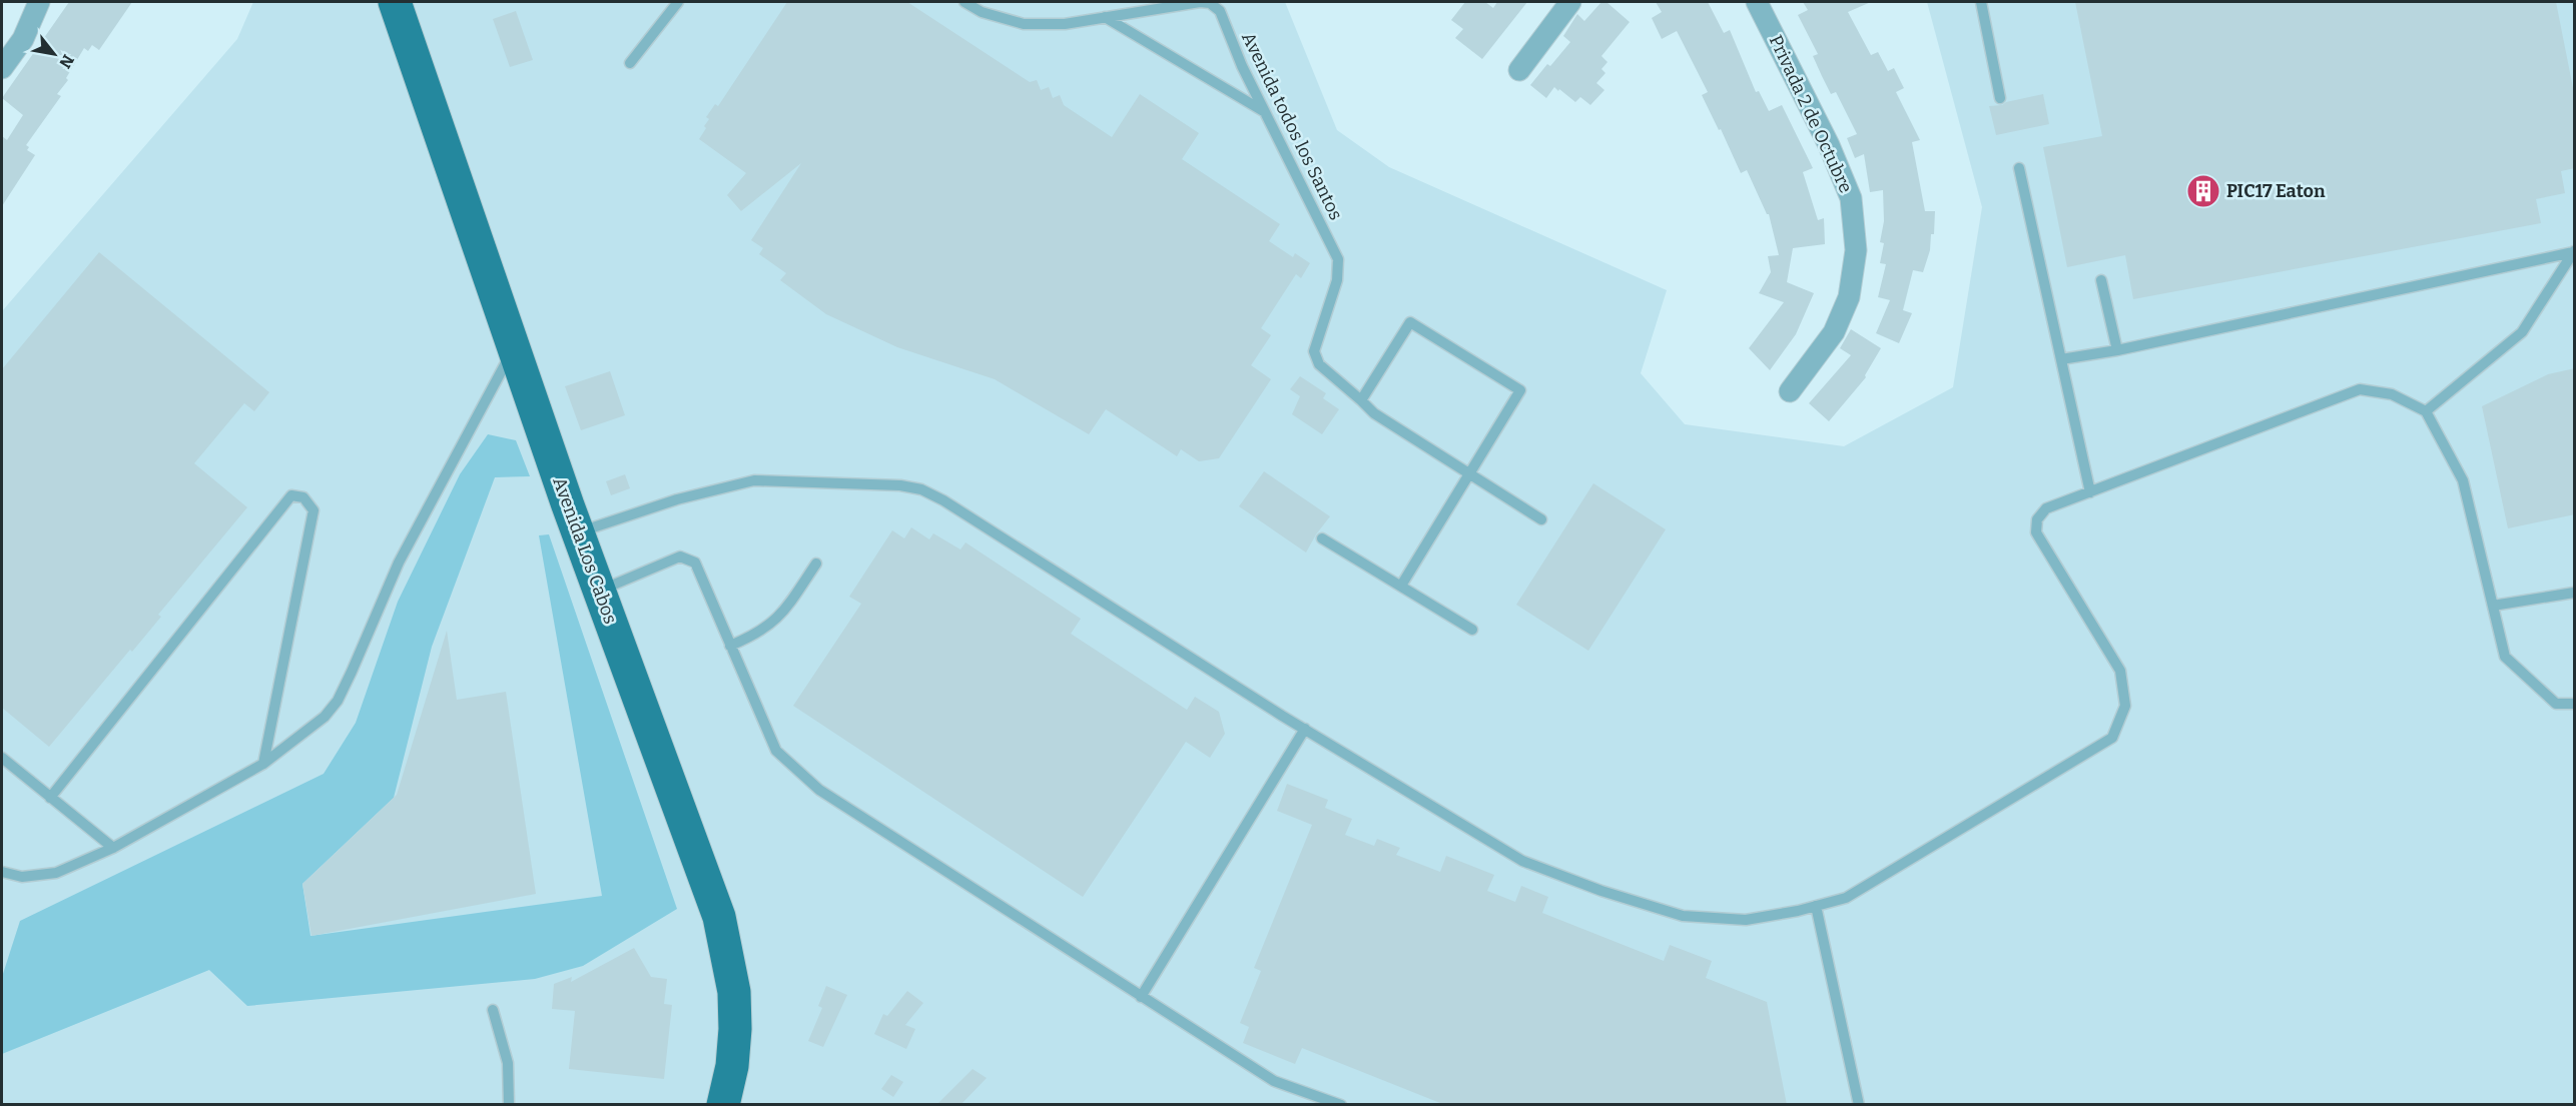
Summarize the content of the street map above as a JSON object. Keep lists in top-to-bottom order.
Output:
{
  "streets": {
    "main road": ["Avenida Los Cabos"],
    "street": ["Privada 2 de Octubre"],
    "lane": ["Avenida todos los Santos"]
  },
  "places": {
    "building": ["PIC17 Eaton"]
  },
  "north": "bottom right"
}
